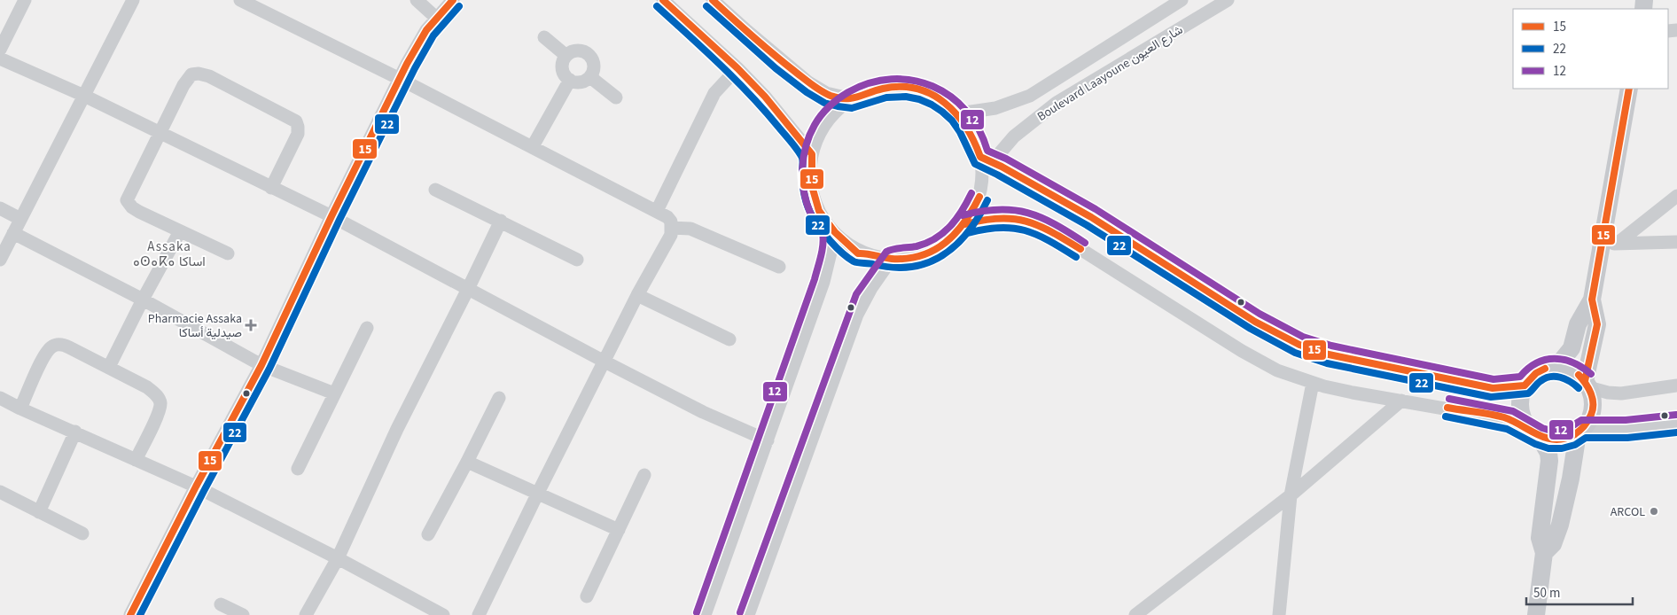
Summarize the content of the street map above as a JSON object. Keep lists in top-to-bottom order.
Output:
{
  "streets": {
    "street": ["Boulevard Laayoune شارع العيون"]
  },
  "districts": ["Assaka ⴰⵙⴰⴽⴰ اساكا"],
  "places": {
    "health": ["Pharmacie Assaka صيدلية أساكا"],
    "other": ["ARCOL"]
  },
  "lines": ["transit line 15", "transit line 22", "transit line 12"],
  "legend": ["15", "22", "12"],
  "scale_bar": "50 m"
}
